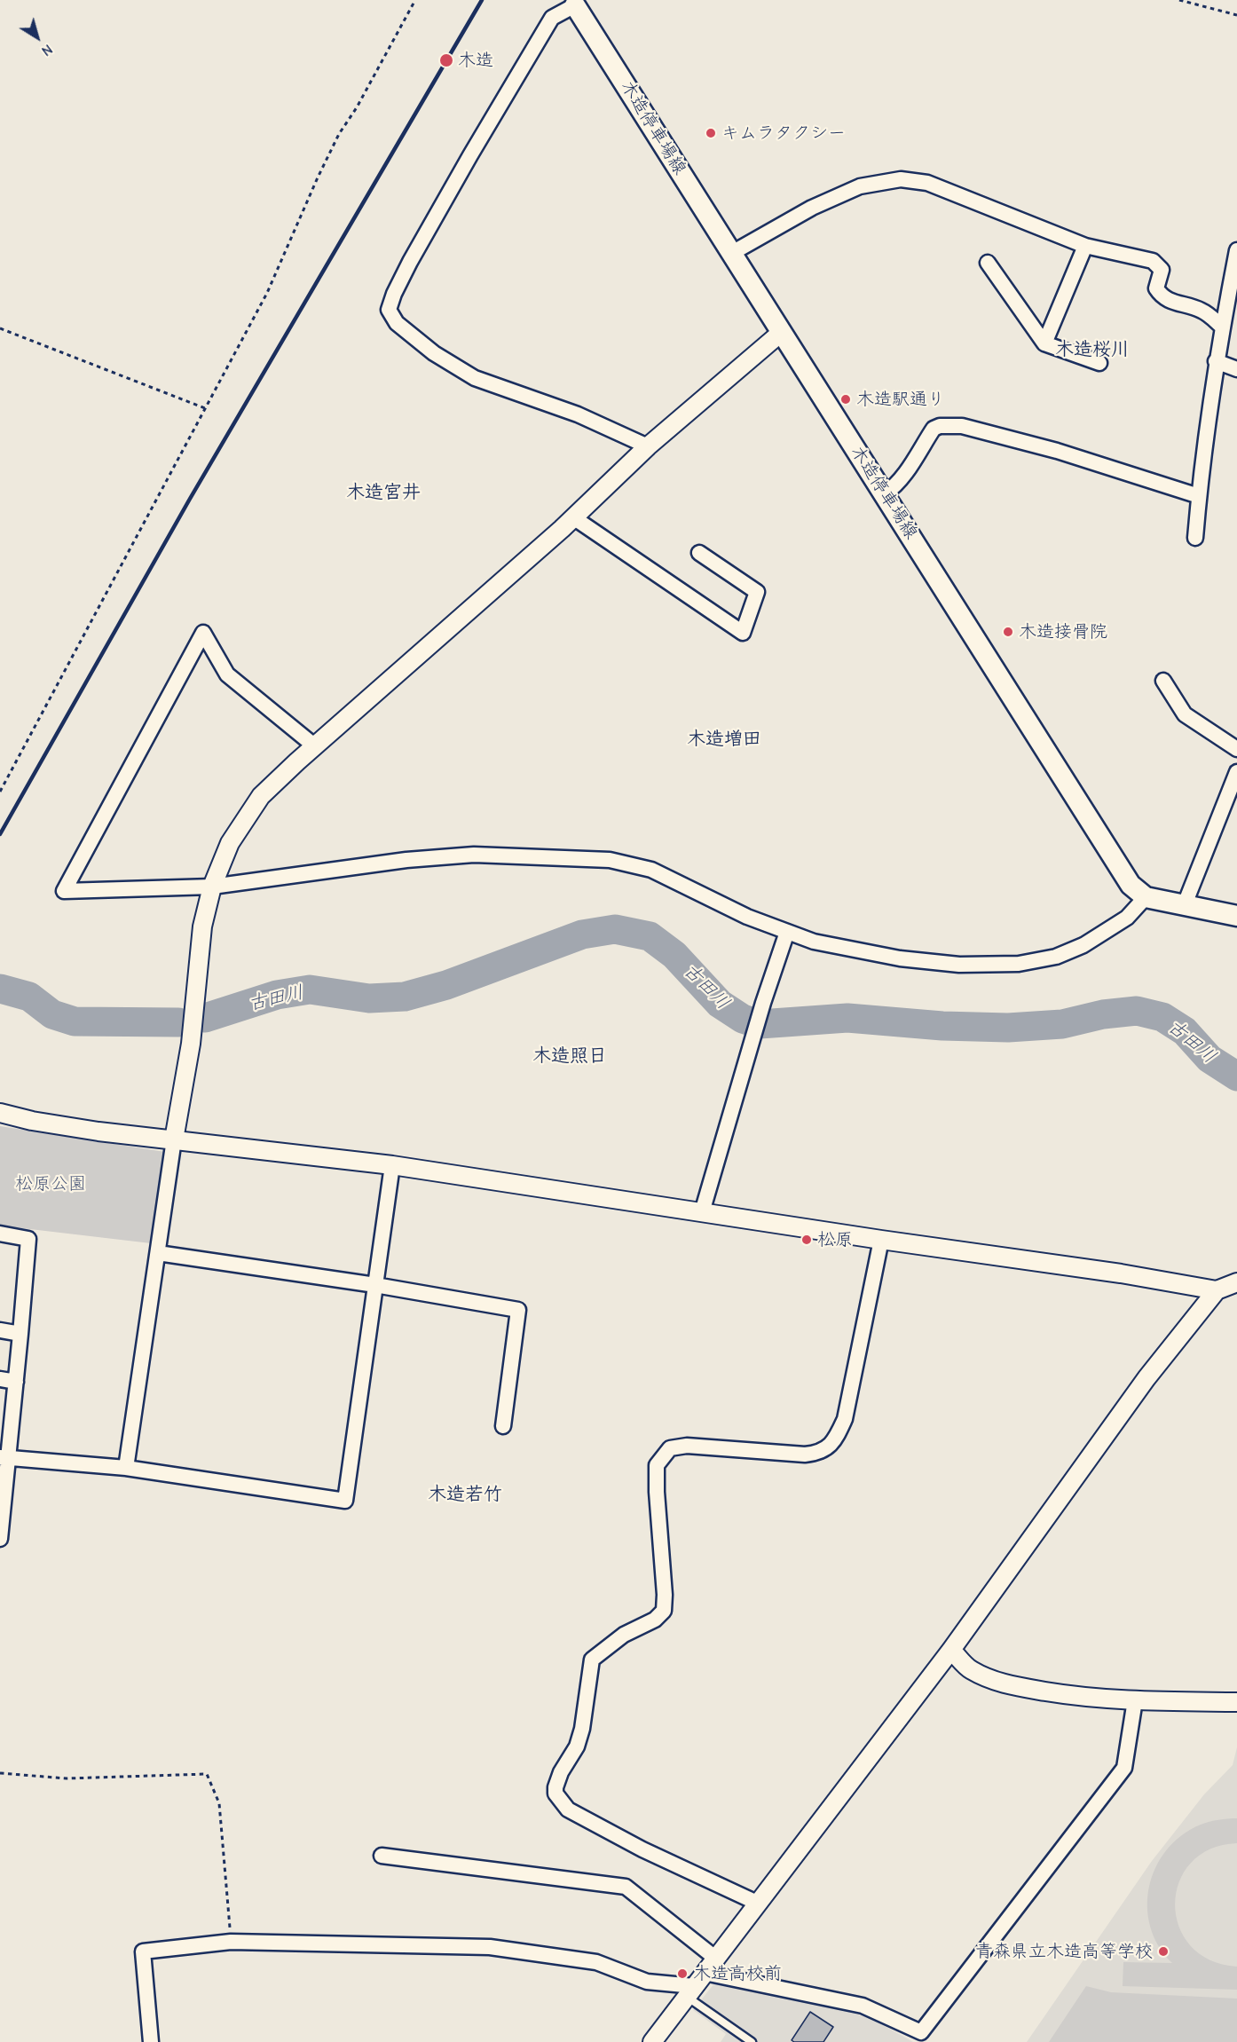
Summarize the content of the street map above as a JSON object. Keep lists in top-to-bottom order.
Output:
{
  "streets": {
    "main road": ["木造停車場線"]
  },
  "districts": [
    "木造桜川",
    "木造宮井",
    "木造増田",
    "木造照日",
    "木造若竹"
  ],
  "water": ["古田川"],
  "parks": ["松原公園"],
  "places": [
    "木造",
    "キムラタクシー",
    "木造駅通り",
    "木造接骨院",
    "松原",
    "青森県立木造高等学校",
    "木造高校前"
  ],
  "north": "bottom right"
}
